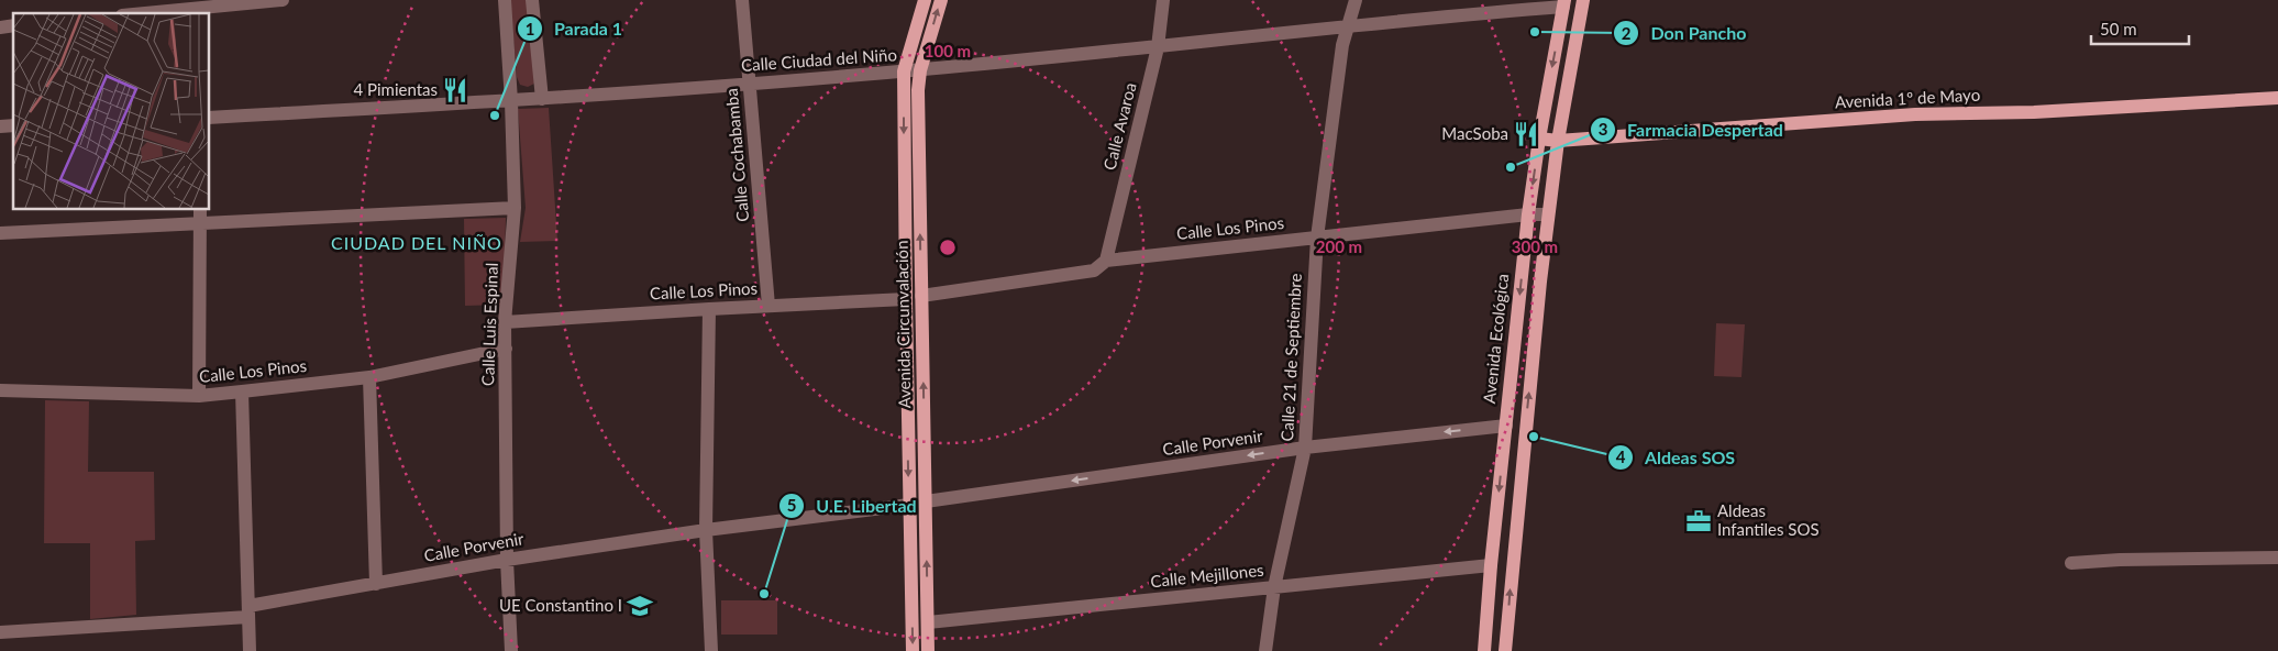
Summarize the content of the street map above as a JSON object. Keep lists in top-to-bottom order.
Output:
{
  "streets": {
    "main road": ["Avenida 1º de Mayo", "Avenida Circunvalación", "Avenida Ecológica"],
    "street": [
      "Calle Ciudad del Niño",
      "Calle Avaroa",
      "Calle Cochabamba",
      "Calle Los Pinos",
      "Calle Luis Espinal",
      "Calle 21 de Septiembre",
      "Calle Porvenir",
      "Calle Mejillones"
    ]
  },
  "crossings": [
    ["Calle Ciudad del Niño", "Calle Avaroa"],
    ["Calle Ciudad del Niño", "Calle Cochabamba"],
    ["Calle Ciudad del Niño", "Calle Luis Espinal"],
    ["Calle Ciudad del Niño", "Avenida Circunvalación"],
    ["Calle Ciudad del Niño", "Avenida Ecológica"],
    ["Calle Ciudad del Niño", "Calle 21 de Septiembre"],
    ["Avenida 1º de Mayo", "Avenida Ecológica"],
    ["Calle Avaroa", "Calle Los Pinos"],
    ["Calle Cochabamba", "Calle Los Pinos"],
    ["Calle Los Pinos", "Calle Luis Espinal"],
    ["Calle Los Pinos", "Avenida Circunvalación"],
    ["Calle Los Pinos", "Avenida Ecológica"],
    ["Calle Los Pinos", "Calle 21 de Septiembre"],
    ["Calle Luis Espinal", "Calle Porvenir"],
    ["Avenida Circunvalación", "Calle Porvenir"],
    ["Avenida Circunvalación", "Calle Mejillones"],
    ["Avenida Ecológica", "Calle Porvenir"],
    ["Avenida Ecológica", "Calle Mejillones"],
    ["Calle 21 de Septiembre", "Calle Porvenir"],
    ["Calle 21 de Septiembre", "Calle Mejillones"]
  ],
  "one_way": ["Calle Porvenir"],
  "districts": ["CIUDAD DEL NIÑO"],
  "places": {
    "other": [
      "Don Pancho",
      "Parada 1",
      "Farmacia Despertad",
      "Aldeas SOS",
      "U.E. Libertad"
    ],
    "restaurant": ["4 Pimientas", "MacSoba"],
    "office": ["Aldeas Infantiles SOS"],
    "school or university": ["UE Constantino I"]
  },
  "scale_bar": "50 m",
  "rings": ["100 m", "200 m", "300 m"]
}
